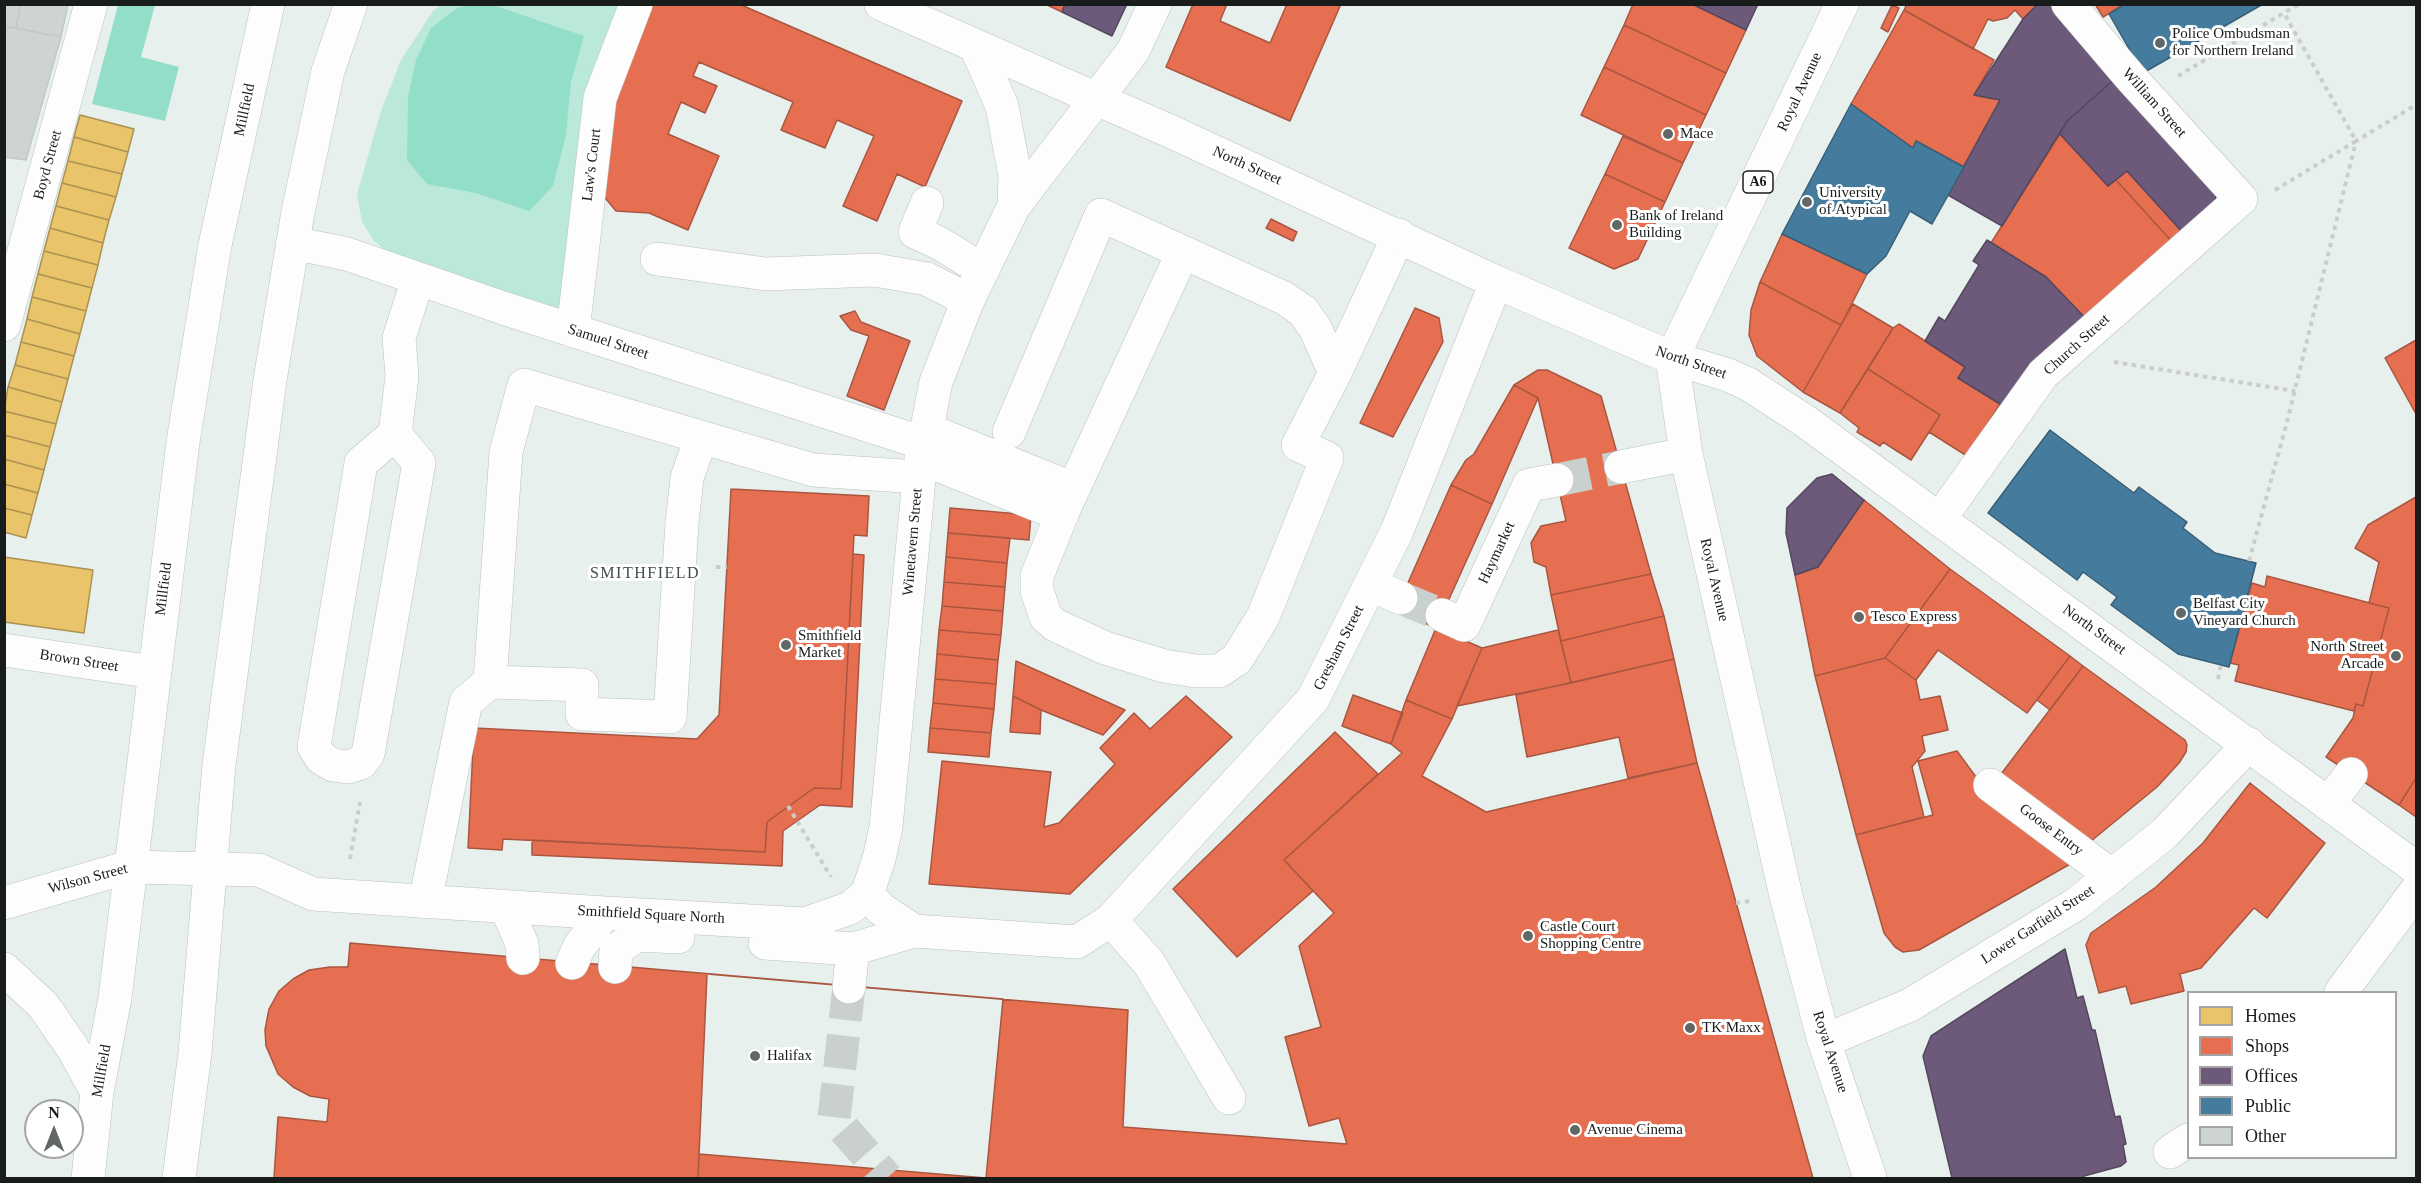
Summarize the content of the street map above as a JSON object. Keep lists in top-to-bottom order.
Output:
{
  "streets": {
    "street": [
      "Royal Avenue",
      "William Street",
      "Millfield",
      "Boyd Street",
      "Law's Court",
      "North Street",
      "A6",
      "Samuel Street",
      "Church Street",
      "Winetavern Street",
      "Haymarket",
      "Gresham Street",
      "Brown Street",
      "Goose Entry",
      "Wilson Street",
      "Smithfield Square North",
      "Lower Garfield Street"
    ]
  },
  "crossings": [
    ["Royal Avenue", "North Street"],
    ["Royal Avenue", "Lower Garfield Street"],
    ["William Street", "Church Street"],
    ["Millfield", "Brown Street"],
    ["Millfield", "Wilson Street"],
    ["Law's Court", "Samuel Street"],
    ["North Street", "Church Street"],
    ["North Street", "Winetavern Street"],
    ["North Street", "Gresham Street"],
    ["North Street", "Lower Garfield Street"],
    ["Samuel Street", "Winetavern Street"],
    ["Winetavern Street", "Smithfield Square North"],
    ["Goose Entry", "Lower Garfield Street"],
    ["Wilson Street", "Smithfield Square North"]
  ],
  "districts": ["SMITHFIELD"],
  "places": [
    "Police Ombudsman for Northern Ireland",
    "Mace",
    "University of Atypical",
    "Bank of Ireland Building",
    "Belfast City Vineyard Church",
    "Tesco Express",
    "Smithfield Market",
    "North Street Arcade",
    "Castle Court Shopping Centre",
    "TK Maxx",
    "Halifax",
    "Avenue Cinema"
  ],
  "legend": [
    "Homes",
    "Shops",
    "Offices",
    "Public",
    "Other"
  ],
  "north": "top"
}
